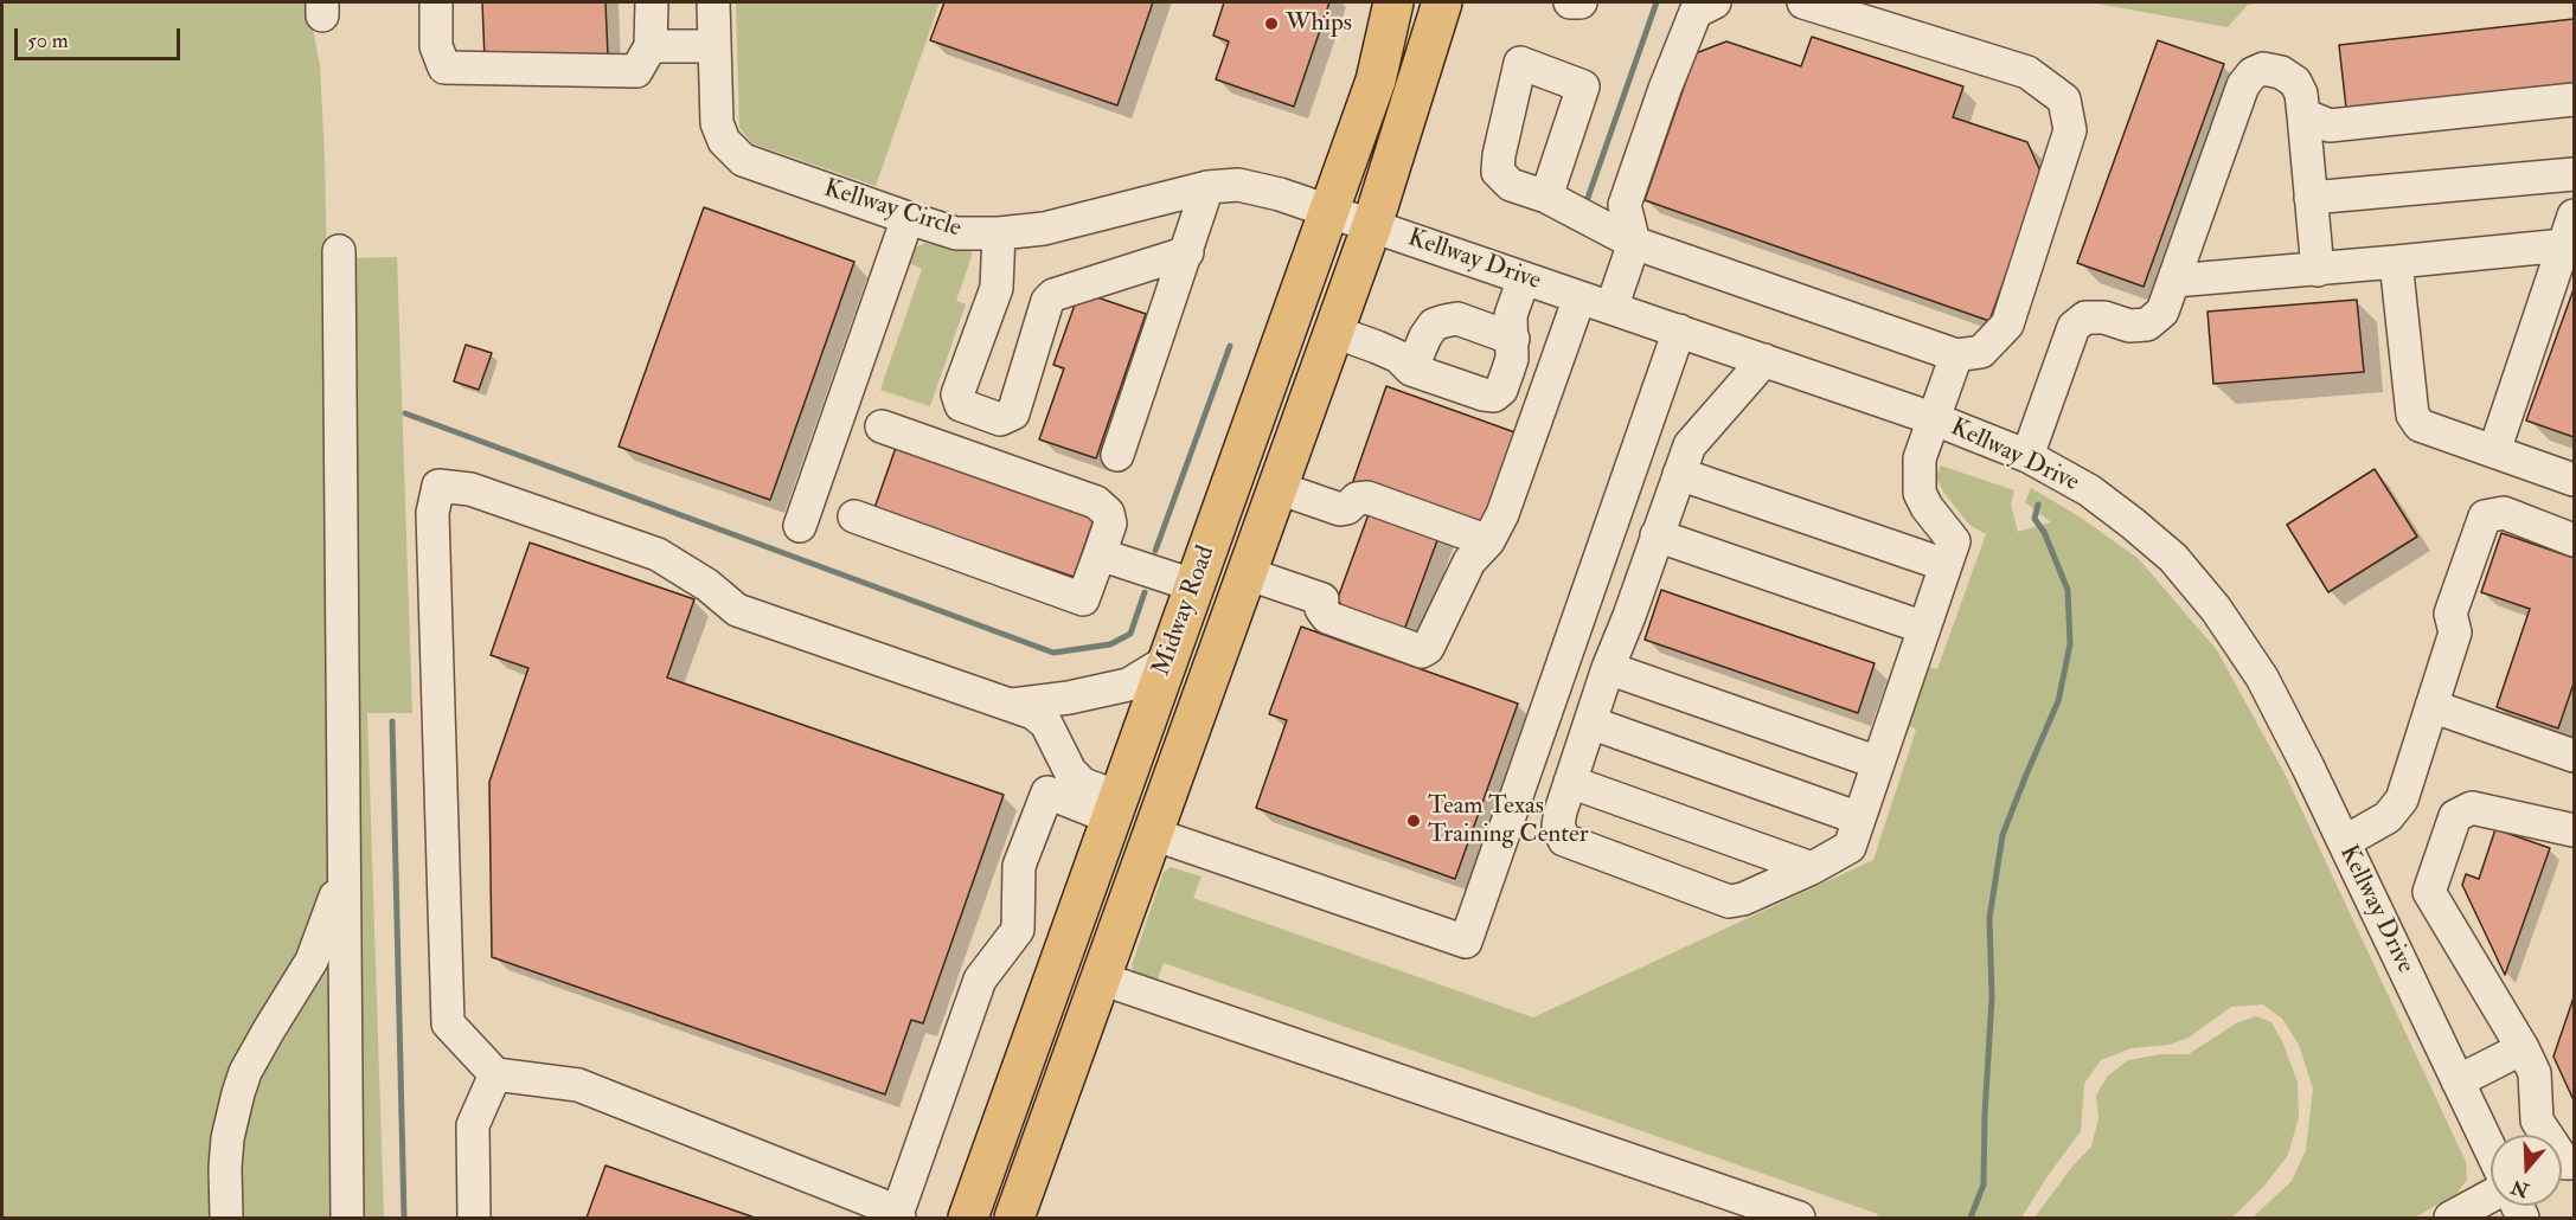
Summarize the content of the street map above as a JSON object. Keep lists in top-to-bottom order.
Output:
{
  "streets": {
    "main road": ["Midway Road"],
    "street": ["Kellway Circle", "Kellway Drive"]
  },
  "crossings": [
    ["Kellway Circle", "Kellway Drive"],
    ["Kellway Circle", "Midway Road"],
    ["Kellway Drive", "Midway Road"]
  ],
  "places": ["Whips", "Team Texas Training Center"],
  "scale_bar": "50 m",
  "north": "bottom"
}
